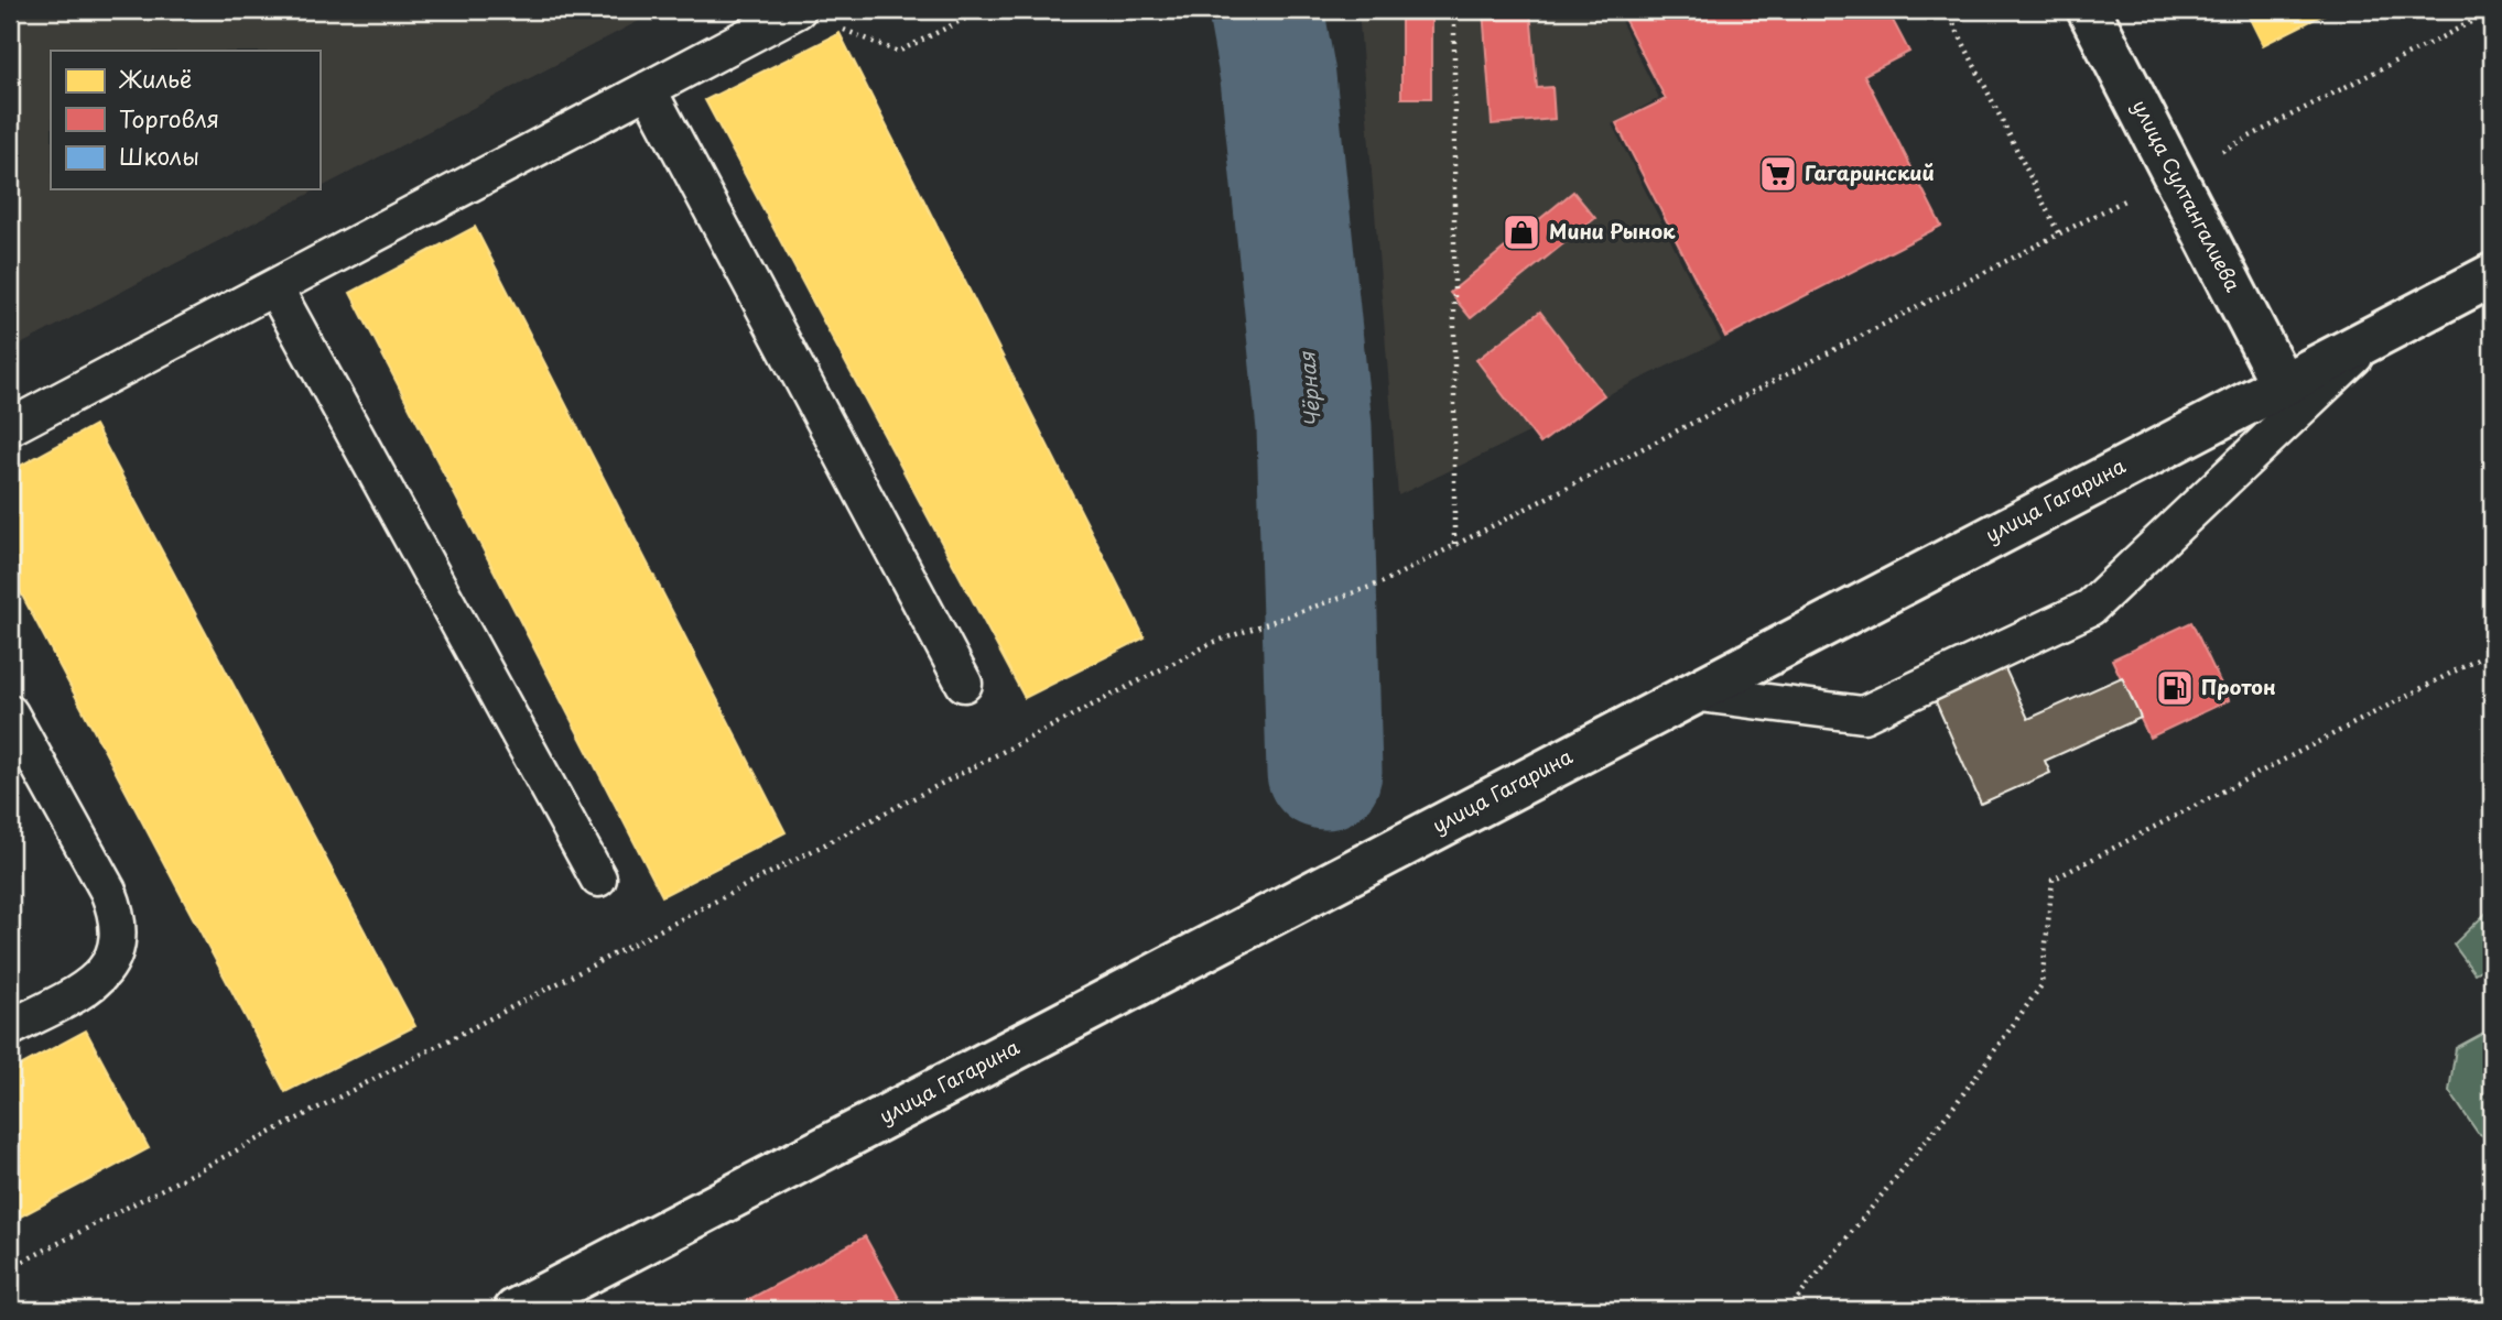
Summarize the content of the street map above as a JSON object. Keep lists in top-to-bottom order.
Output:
{
  "streets": {
    "street": ["улица Султангалиева", "улица Гагарина"]
  },
  "crossings": [
    ["улица Султангалиева", "улица Гагарина"]
  ],
  "water": ["Чёрная"],
  "places": {
    "supermarket": ["Гагаринский"],
    "shop": ["Мини Рынок"],
    "fuel station": ["Протон"]
  },
  "legend": ["Жильё", "Торговля", "Школы"]
}
